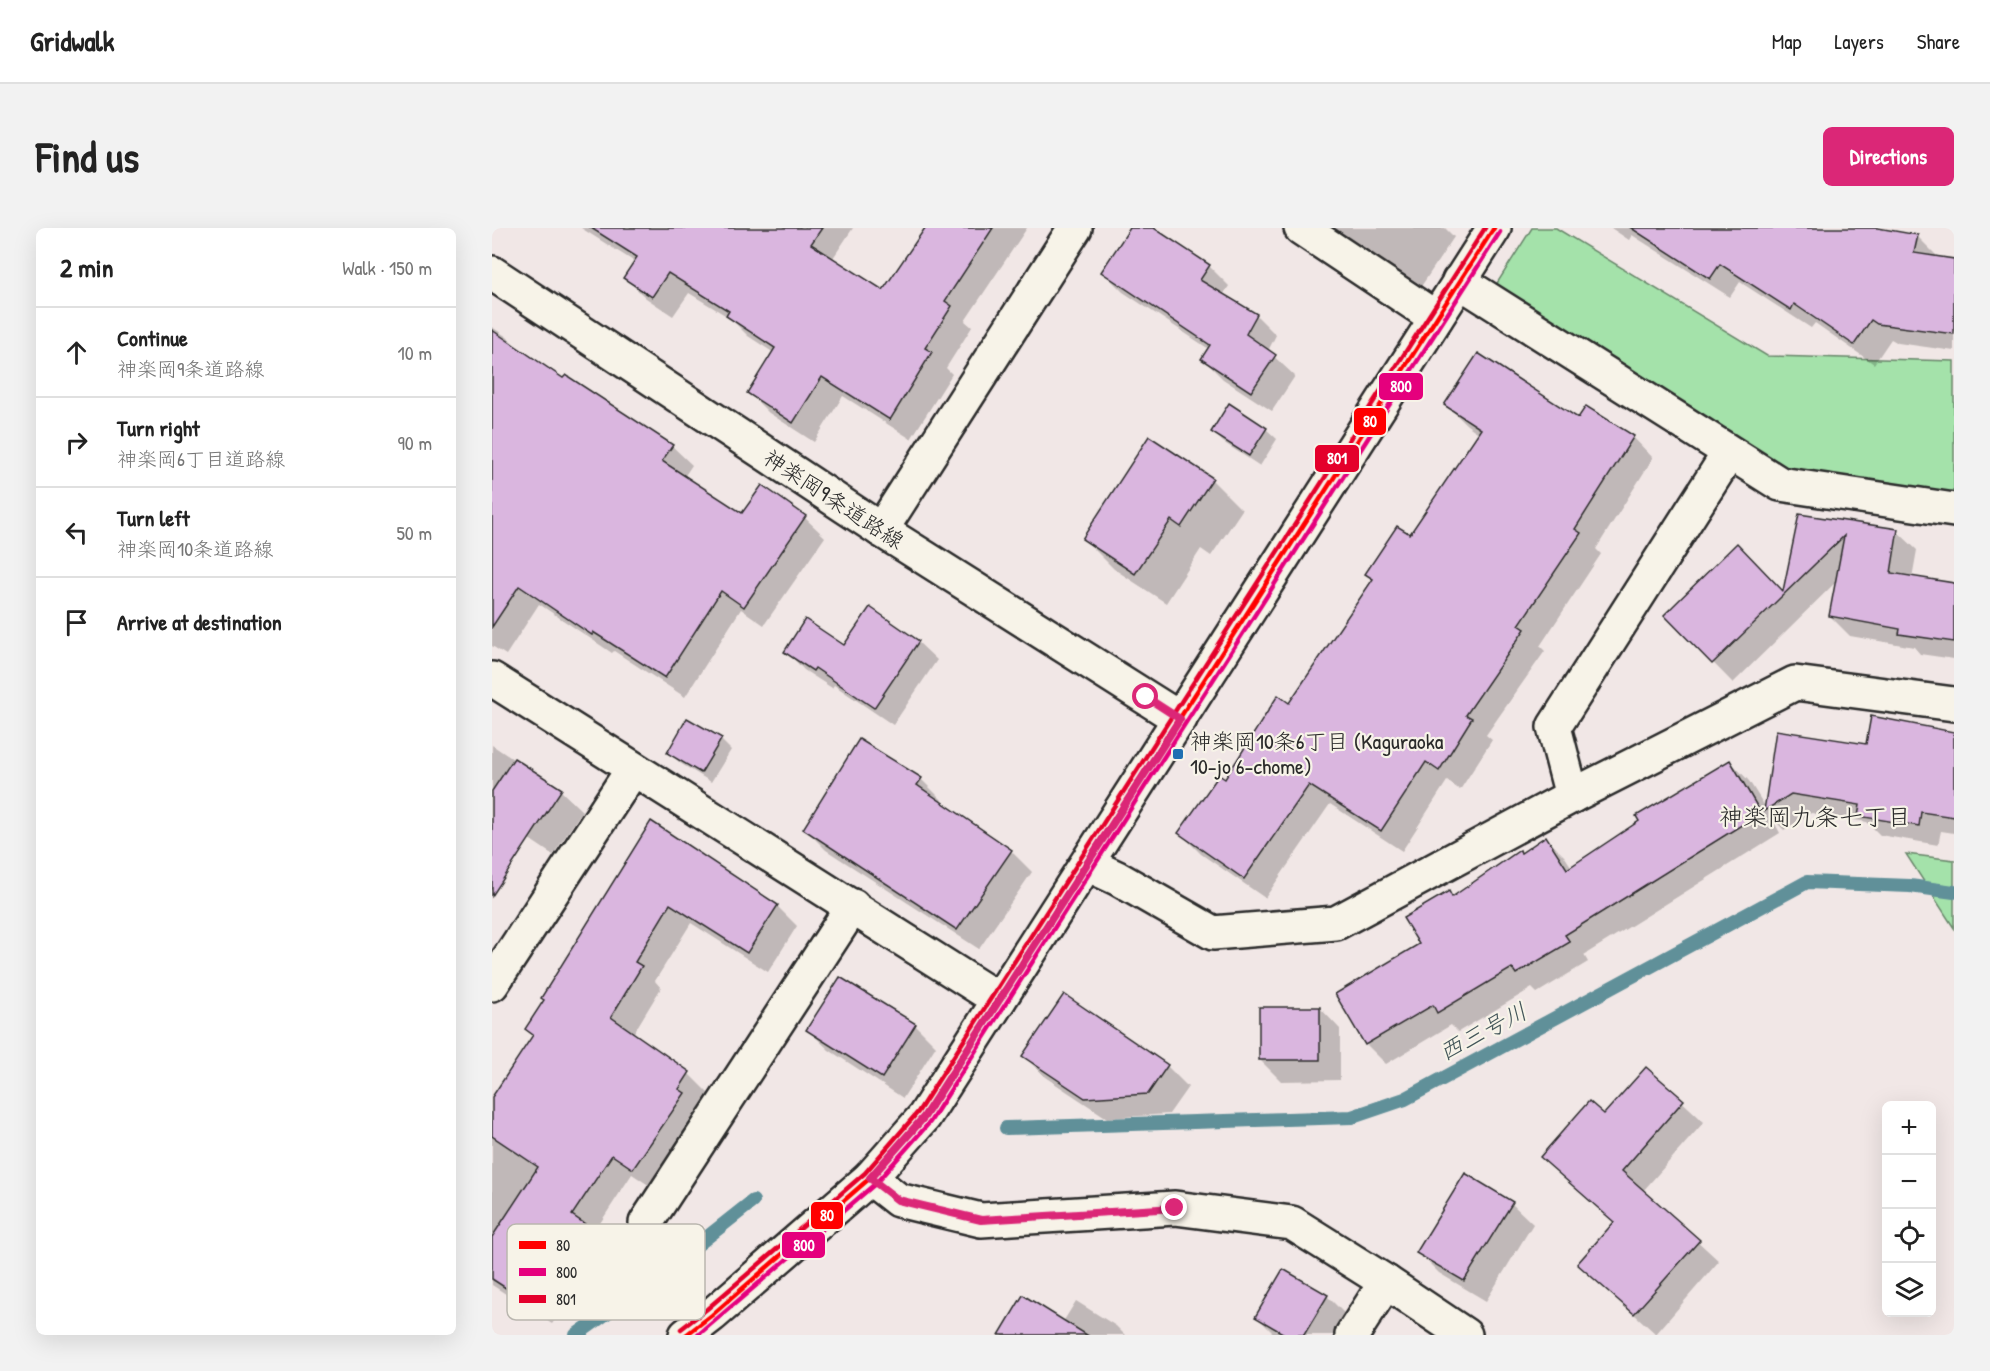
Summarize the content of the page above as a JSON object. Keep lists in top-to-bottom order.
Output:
{
  "streets": {
    "street": ["神楽岡9条道路線"]
  },
  "districts": ["神楽岡九条七丁目"],
  "water": ["西三号川"],
  "places": {
    "transit": ["神楽岡10条6丁目 (Kaguraoka 10-jo 6-chome)"]
  },
  "lines": ["transit line 80", "transit line 801", "transit line 800"],
  "legend": ["80", "800", "801"],
  "page": {
    "header": "Gridwalk",
    "nav": ["Map", "Layers", "Share"],
    "buttons": "Directions",
    "title": "Find us",
    "heading": ["2 min", "Walk · 150 m"],
    "list": [
      ["Continue", "神楽岡9条道路線", "10 m"],
      ["Turn right", "神楽岡6丁目道路線", "90 m"],
      ["Turn left", "神楽岡10条道路線", "50 m"],
      "Arrive at destination"
    ],
    "map_buttons": ["+", "−"]
  }
}
